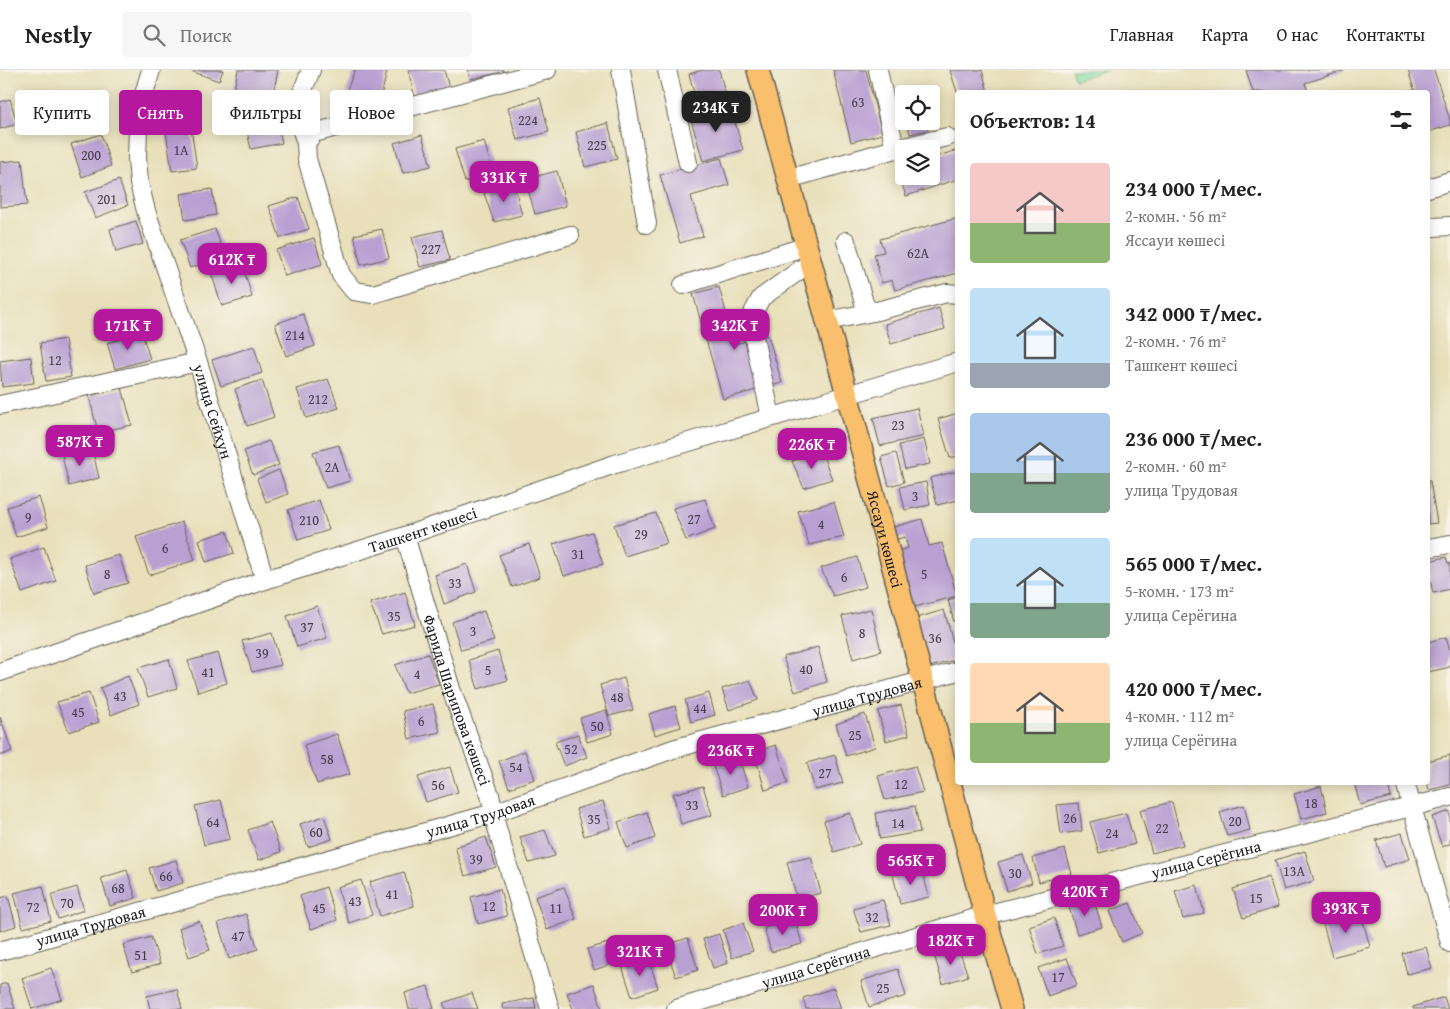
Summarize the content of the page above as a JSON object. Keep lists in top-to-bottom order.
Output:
{
  "streets": {
    "main road": ["Яссауи көшесі"],
    "street": [
      "улица Сейхун",
      "Ташкент көшесі",
      "улица Трудовая",
      "Фарида Шарипова көшесі",
      "улица Серёгина"
    ]
  },
  "crossings": [
    ["улица Сейхун", "Ташкент көшесі"],
    ["Ташкент көшесі", "Яссауи көшесі"],
    ["Ташкент көшесі", "Фарида Шарипова көшесі"],
    ["Яссауи көшесі", "улица Трудовая"],
    ["Яссауи көшесі", "улица Серёгина"],
    ["улица Трудовая", "Фарида Шарипова көшесі"]
  ],
  "house_numbers": [
    "63",
    "224",
    "225",
    "1А",
    "200",
    "201",
    "227",
    "62А",
    "214",
    "12",
    "212",
    "23",
    "2А",
    "3",
    "9",
    "27",
    "210",
    "4",
    "29",
    "6",
    "31",
    "8",
    "5",
    "6",
    "33",
    "35",
    "37",
    "3",
    "8",
    "36",
    "39",
    "40",
    "5",
    "41",
    "4",
    "43",
    "48",
    "44",
    "45",
    "6",
    "50",
    "25",
    "52",
    "58",
    "54",
    "27",
    "12",
    "56",
    "18",
    "33",
    "26",
    "35",
    "20",
    "64",
    "14",
    "22",
    "60",
    "24",
    "39",
    "13А",
    "30",
    "66",
    "68",
    "41",
    "15",
    "43",
    "70",
    "12",
    "72",
    "45",
    "11",
    "32",
    "47",
    "51",
    "17",
    "25"
  ],
  "page": {
    "header": "Nestly",
    "search": "Поиск",
    "nav": [
      "Главная",
      "Карта",
      "О нас",
      "Контакты"
    ],
    "chip": [
      "Купить",
      "Снять",
      "Фильтры",
      "Новое"
    ],
    "heading": "Объектов: 14",
    "price": [
      "234K ₸",
      "331K ₸",
      "612K ₸",
      "171K ₸",
      "342K ₸",
      "587K ₸",
      "226K ₸",
      "236K ₸",
      "565K ₸",
      "420K ₸",
      "393K ₸",
      "200K ₸",
      "182K ₸",
      "321K ₸"
    ],
    "list": [
      {
        "name": "234 000 ₸/мес.",
        "note": "2-комн. · 56 m² · Яссауи көшесі"
      },
      {
        "name": "342 000 ₸/мес.",
        "note": "2-комн. · 76 m² · Ташкент көшесі"
      },
      {
        "name": "236 000 ₸/мес.",
        "note": "2-комн. · 60 m² · улица Трудовая"
      },
      {
        "name": "565 000 ₸/мес.",
        "note": "5-комн. · 173 m² · улица Серёгина"
      },
      {
        "name": "420 000 ₸/мес.",
        "note": "4-комн. · 112 m² · улица Серёгина"
      }
    ]
  }
}
